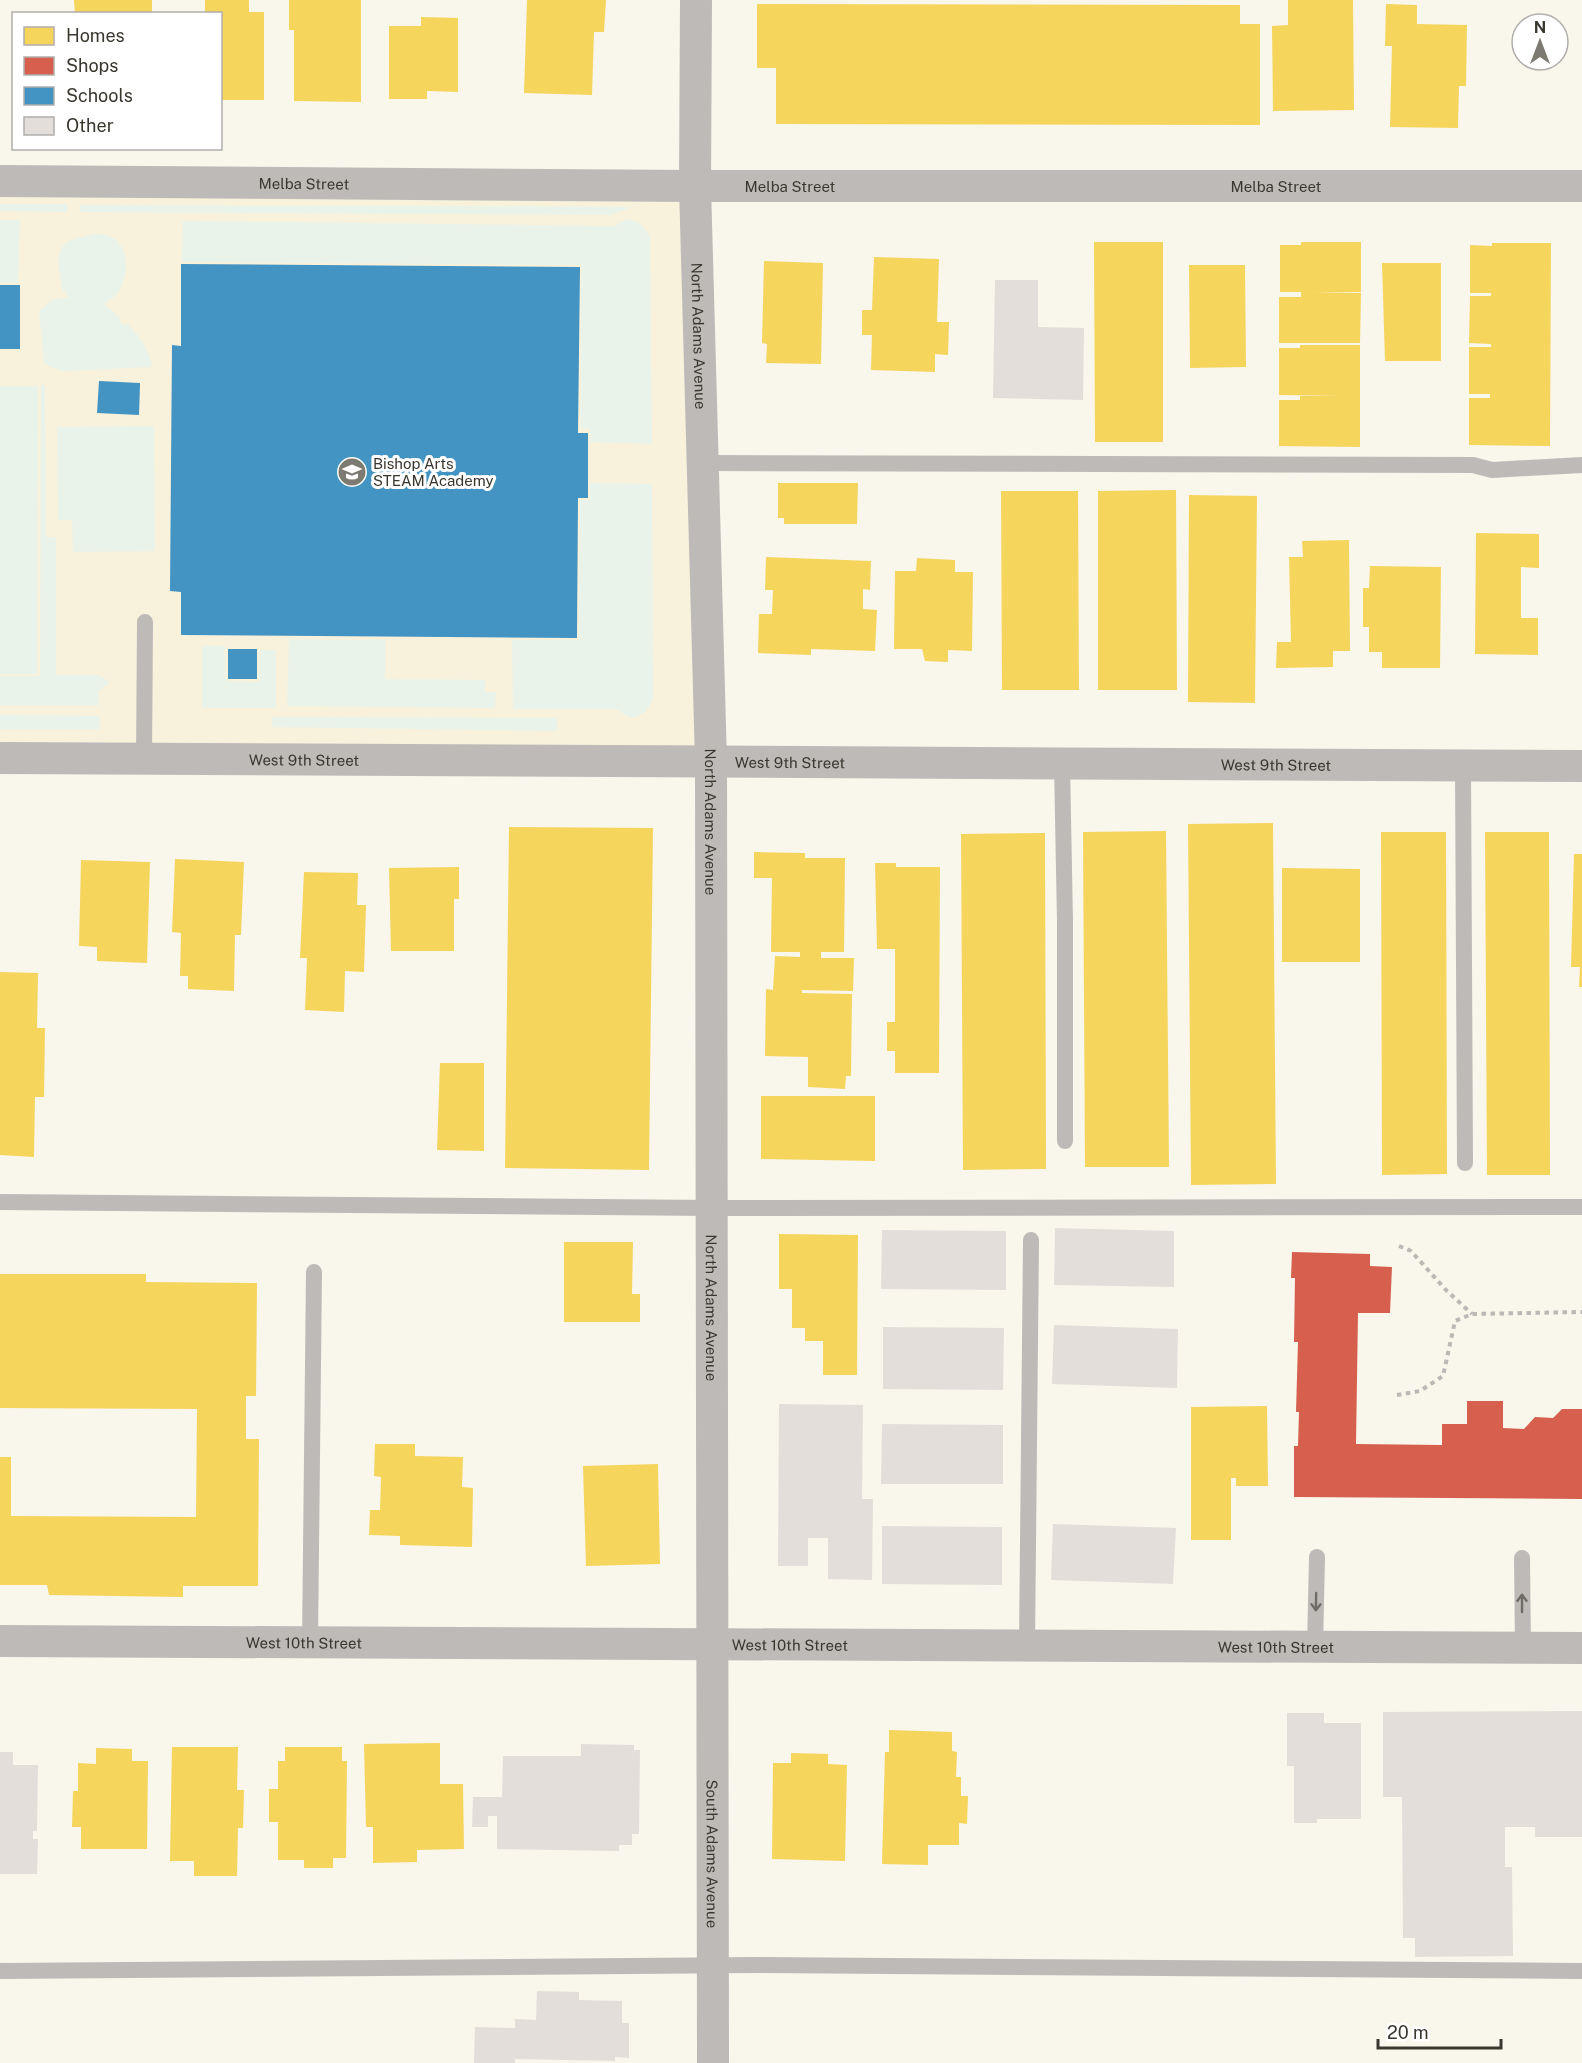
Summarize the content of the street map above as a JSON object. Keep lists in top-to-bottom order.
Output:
{
  "streets": {
    "street": [
      "Melba Street",
      "North Adams Avenue",
      "West 9th Street",
      "West 10th Street",
      "South Adams Avenue"
    ]
  },
  "crossings": [
    ["Melba Street", "North Adams Avenue"],
    ["North Adams Avenue", "West 9th Street"],
    ["North Adams Avenue", "West 10th Street"],
    ["North Adams Avenue", "South Adams Avenue"],
    ["West 10th Street", "South Adams Avenue"]
  ],
  "places": {
    "school or university": ["Bishop Arts STEAM Academy"]
  },
  "legend": [
    "Homes",
    "Shops",
    "Schools",
    "Other"
  ],
  "scale_bar": "20 m",
  "north": "top"
}
